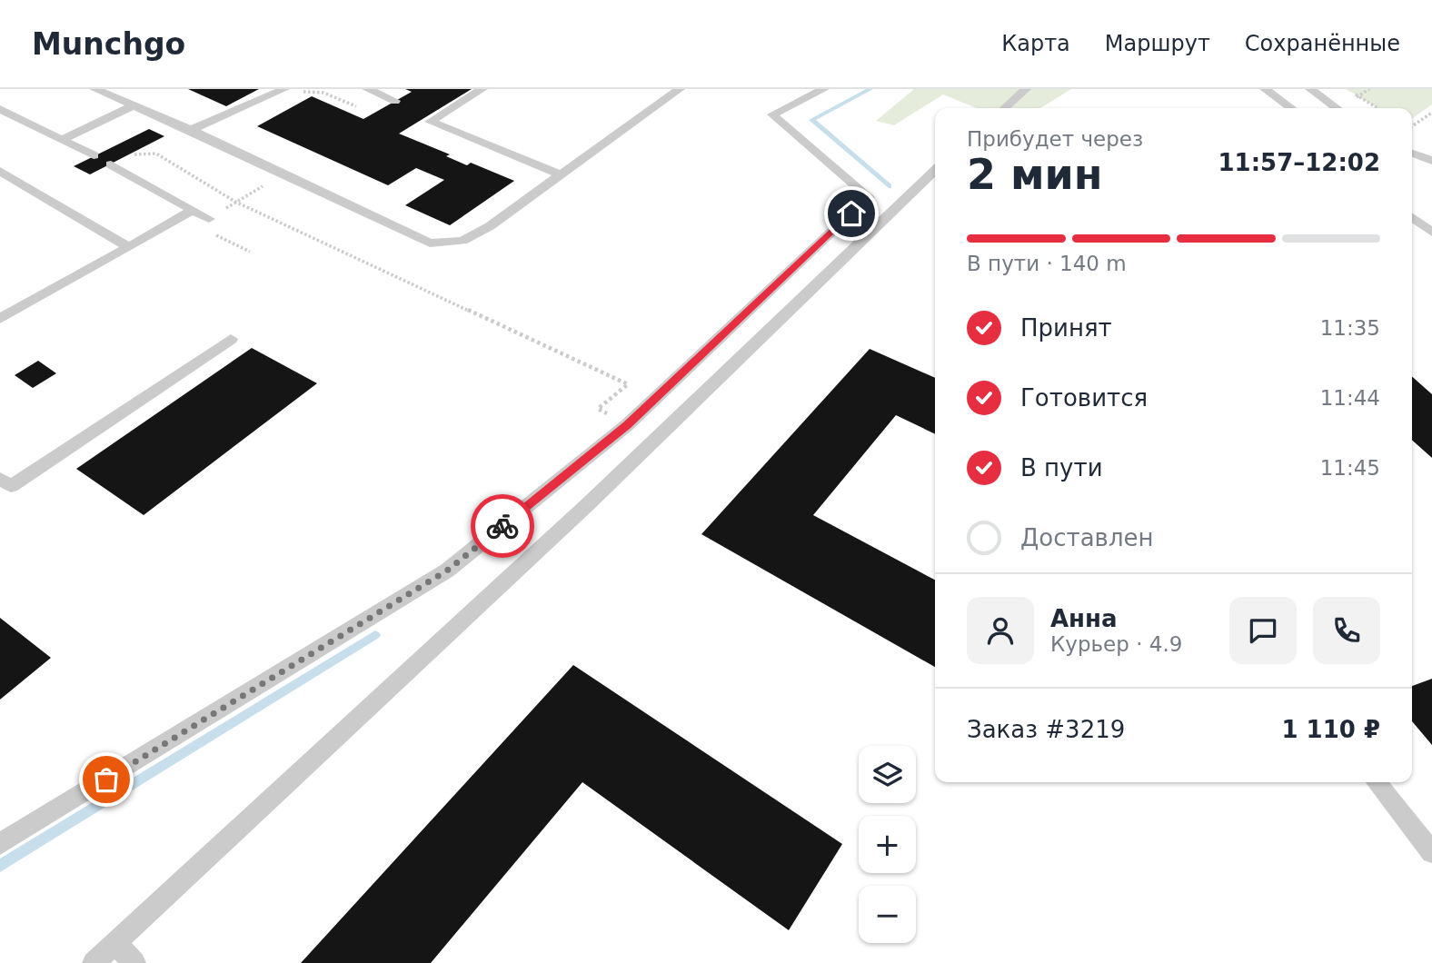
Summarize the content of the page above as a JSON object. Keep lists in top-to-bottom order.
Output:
{
  "page": {
    "header": "Munchgo",
    "nav": ["Карта", "Маршрут", "Сохранённые"],
    "heading": ["2 мин", "Прибудет через", "11:57–12:02"],
    "panel": [
      "Анна",
      "Курьер · 4.9",
      "Заказ #3219",
      "1 110 ₽"
    ],
    "bar": "В пути · 140 m",
    "list": [
      ["Принят", "11:35"],
      ["Готовится", "11:44"],
      ["В пути", "11:45"],
      "Доставлен"
    ],
    "map_buttons": ["+", "−"]
  }
}
